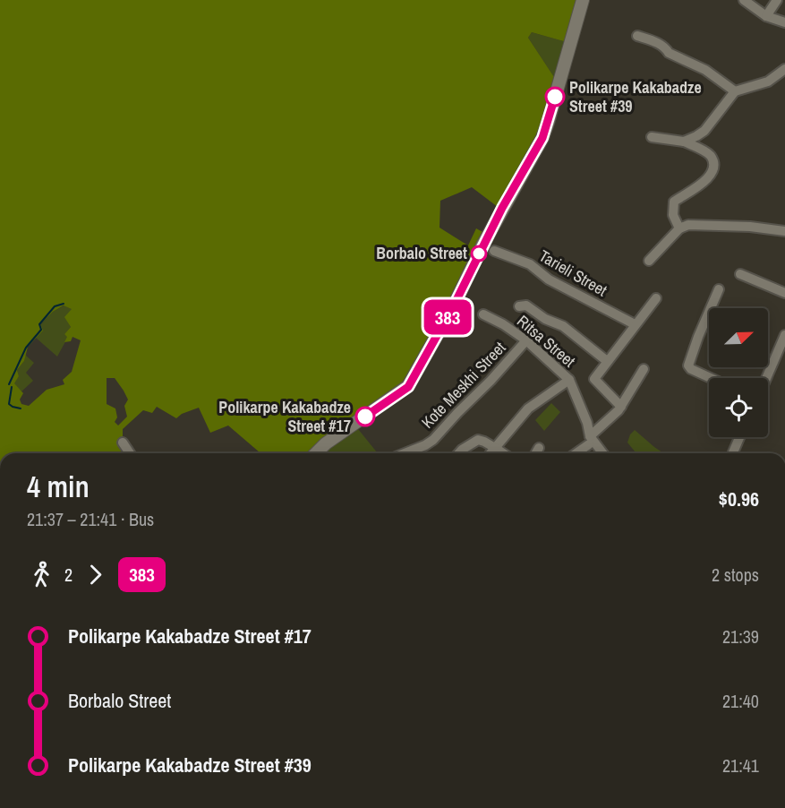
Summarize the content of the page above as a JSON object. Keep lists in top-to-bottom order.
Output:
{
  "streets": {
    "street": ["Tarieli Street", "Ritsa Street", "Kote Meskhi Street"]
  },
  "crossings": [
    ["Ritsa Street", "Kote Meskhi Street"]
  ],
  "places": ["Polikarpe Kakabadze Street #39", "Borbalo Street", "Polikarpe Kakabadze Street #17"],
  "lines": ["bus line 383"],
  "north": "top right",
  "page": {
    "on_map": "383",
    "heading": ["4 min", "21:37 – 21:41 · Bus", "$0.96"],
    "legs": ["2", "383", "2 stops"],
    "list": [
      {
        "name": "Polikarpe Kakabadze Street #17",
        "value": "21:39"
      },
      {
        "name": "Borbalo Street",
        "value": "21:40"
      },
      {
        "name": "Polikarpe Kakabadze Street #39",
        "value": "21:41"
      }
    ]
  }
}
